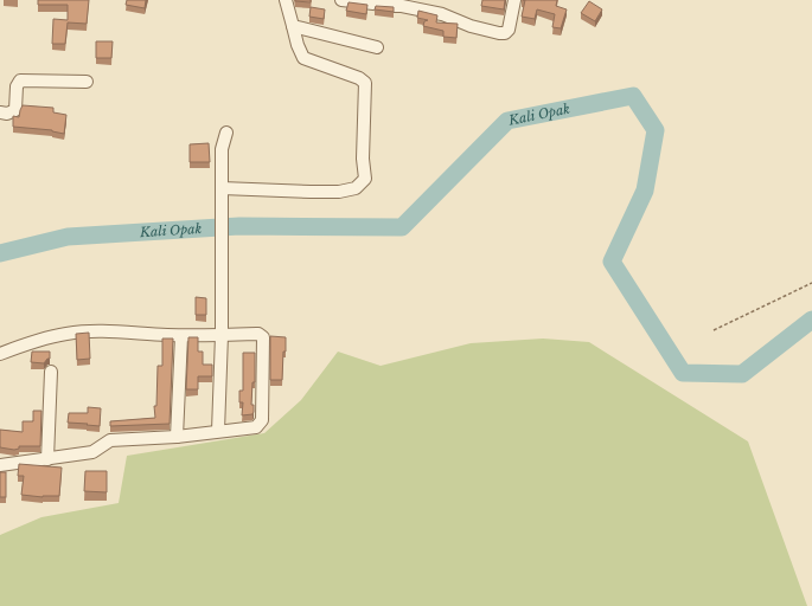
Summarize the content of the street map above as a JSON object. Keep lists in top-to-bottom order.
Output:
{
  "water": ["Kali Opak"]
}
